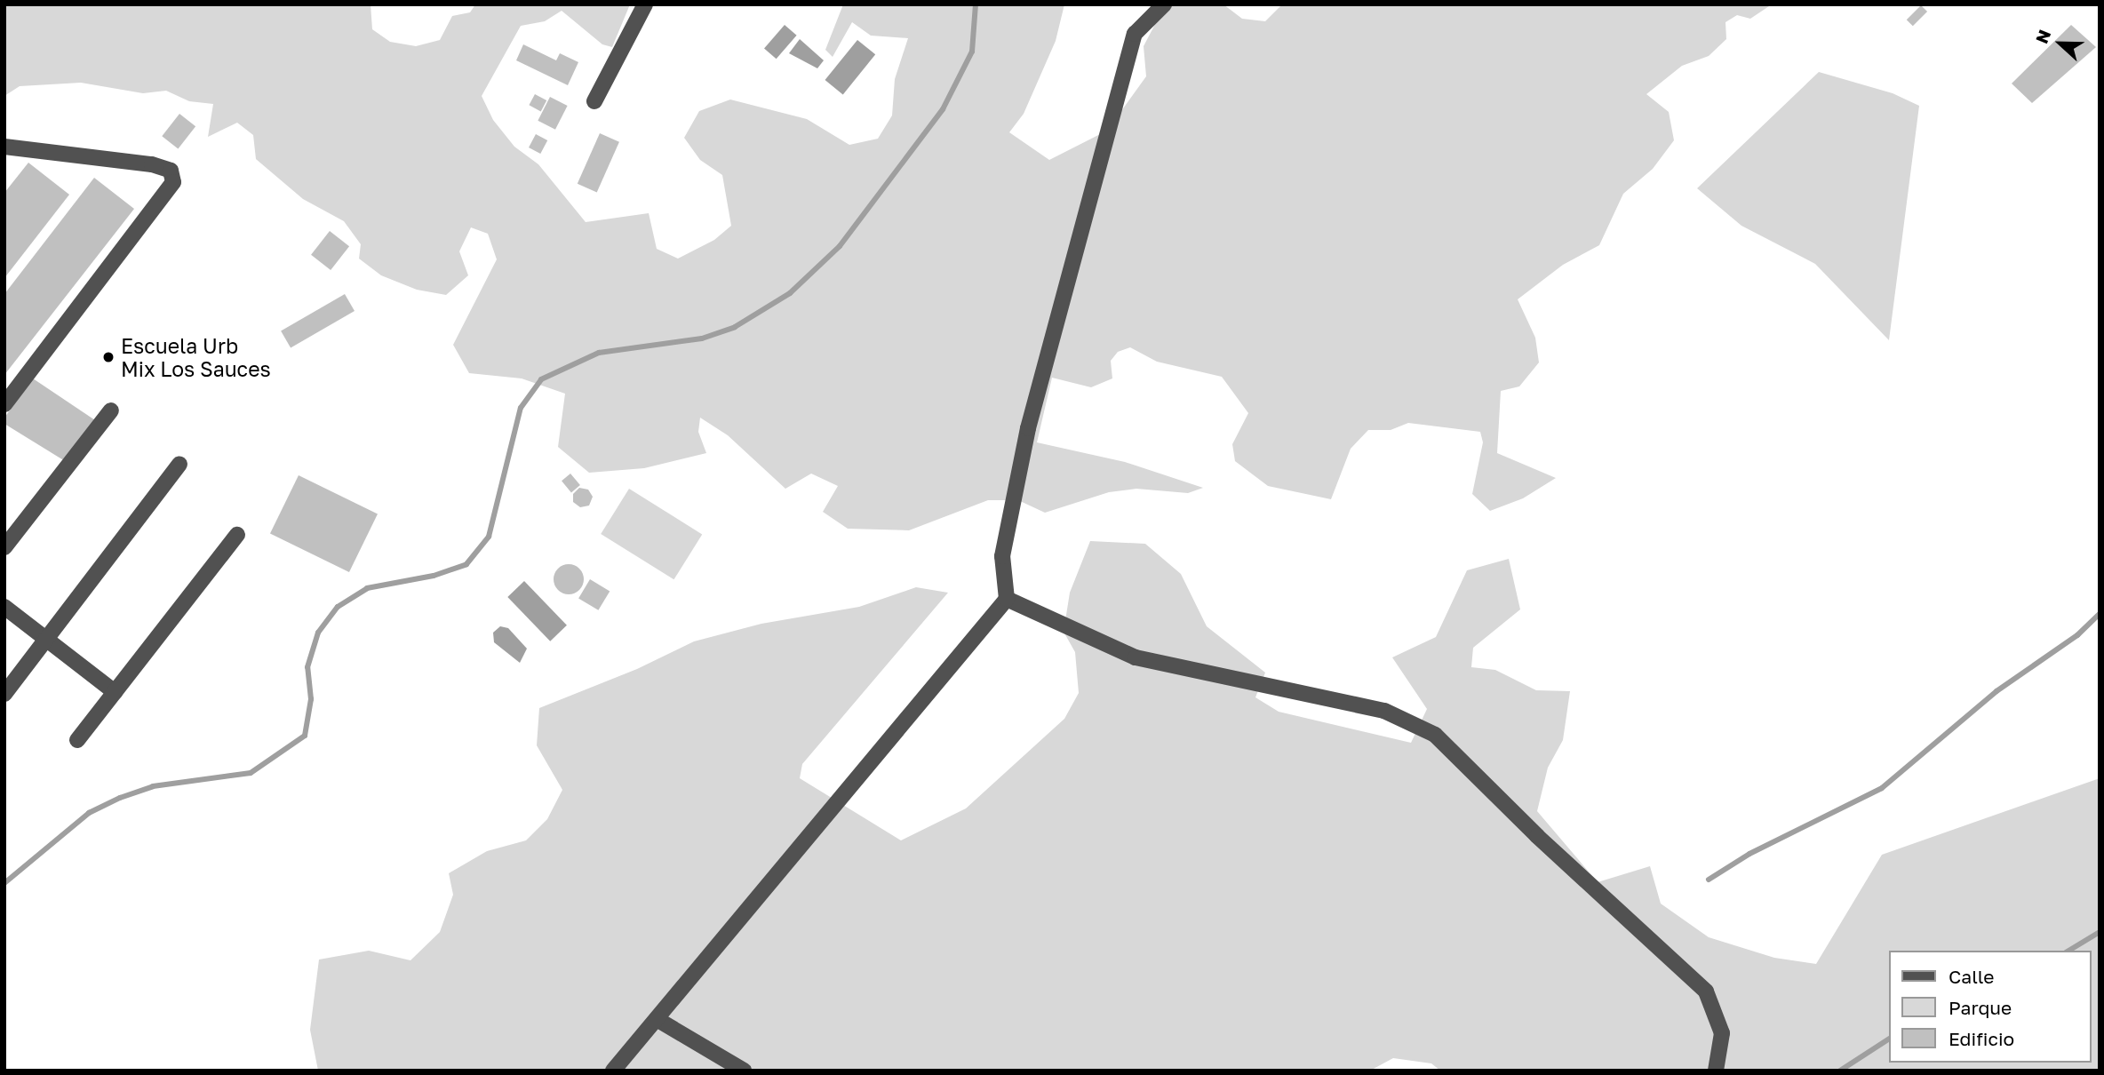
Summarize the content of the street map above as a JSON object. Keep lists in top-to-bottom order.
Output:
{
  "places": ["Escuela Urb Mix Los Sauces"],
  "legend": ["Calle", "Parque", "Edificio"],
  "north": "left"
}
